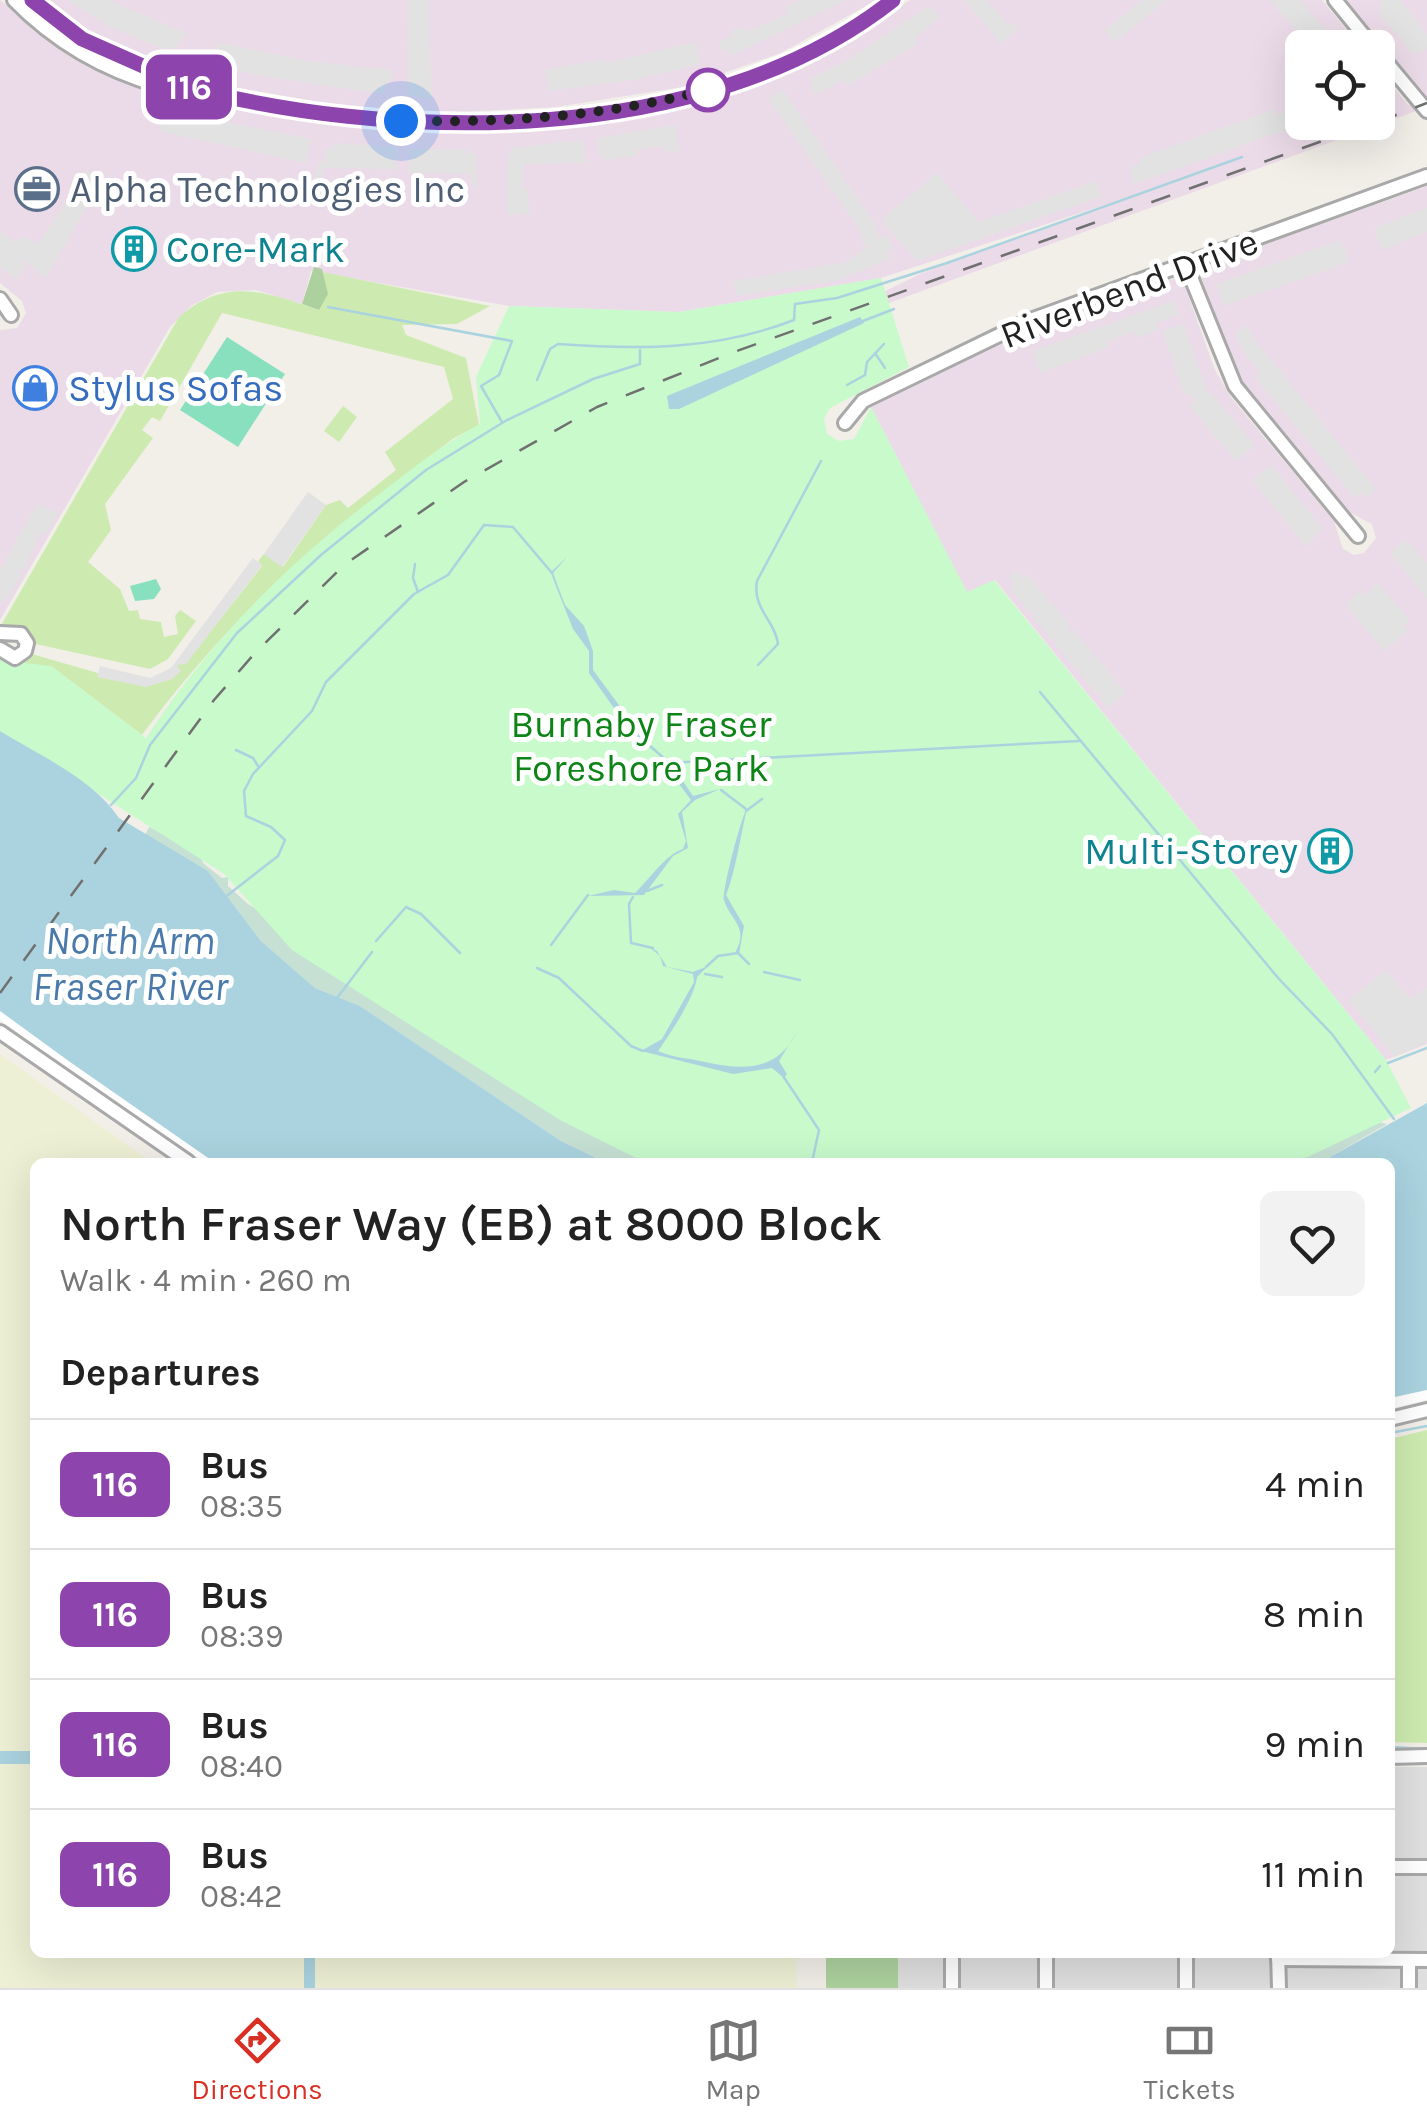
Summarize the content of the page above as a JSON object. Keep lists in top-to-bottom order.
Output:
{
  "streets": {
    "street": ["Riverbend Drive"]
  },
  "water": ["North Arm Fraser River"],
  "parks": ["Burnaby Fraser Foreshore Park"],
  "places": {
    "office": ["Alpha Technologies Inc"],
    "building": ["Core-Mark", "Multi-Storey"],
    "shop": ["Stylus Sofas"]
  },
  "lines": ["bus line 116"],
  "page": {
    "on_map": "116",
    "heading": [
      ["North Fraser Way (EB) at 8000 Block", "Walk · 4 min · 260 m"],
      "Departures"
    ],
    "list": [
      {
        "mark": "116",
        "name": "Bus",
        "note": "08:35",
        "value": "4 min"
      },
      {
        "mark": "116",
        "name": "Bus",
        "note": "08:39",
        "value": "8 min"
      },
      {
        "mark": "116",
        "name": "Bus",
        "note": "08:40",
        "value": "9 min"
      },
      {
        "mark": "116",
        "name": "Bus",
        "note": "08:42",
        "value": "11 min"
      }
    ],
    "tabs": ["Directions", "Map", "Tickets"]
  }
}
